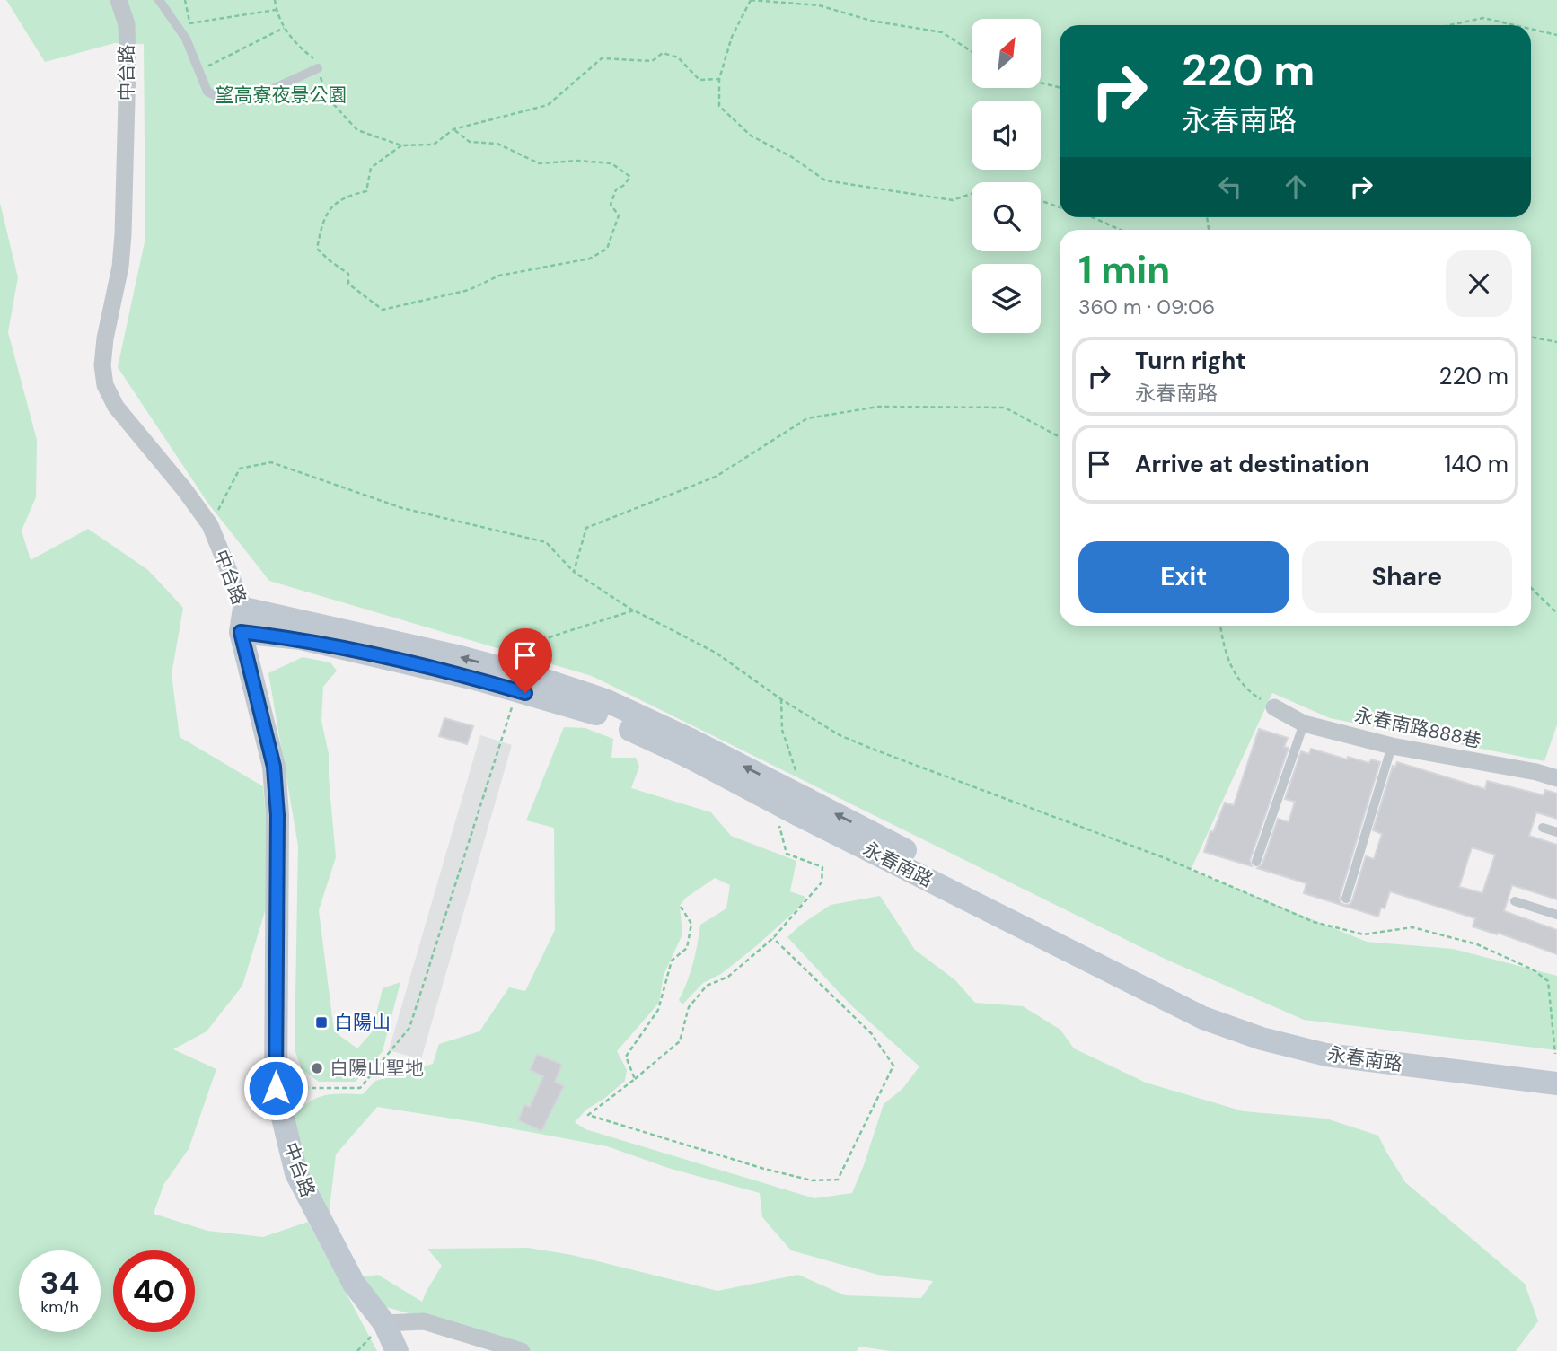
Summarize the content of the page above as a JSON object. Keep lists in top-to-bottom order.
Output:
{
  "streets": {
    "street": ["中台路", "永春南路888巷", "永春南路"]
  },
  "crossings": [
    ["中台路", "永春南路"]
  ],
  "parks": ["望高寮夜景公園"],
  "places": {
    "transit": ["白陽山"],
    "other": ["白陽山聖地"]
  },
  "north": "top right",
  "page": {
    "turn": ["220 m", "永春南路"],
    "heading": ["1 min", "360 m · 09:06"],
    "list": [
      {
        "name": "Turn right",
        "note": "永春南路",
        "value": "220 m"
      },
      {
        "name": "Arrive at destination",
        "value": "140 m"
      }
    ],
    "buttons": ["Exit", "Share"],
    "speed": "34 km/h",
    "limit": "40"
  }
}
